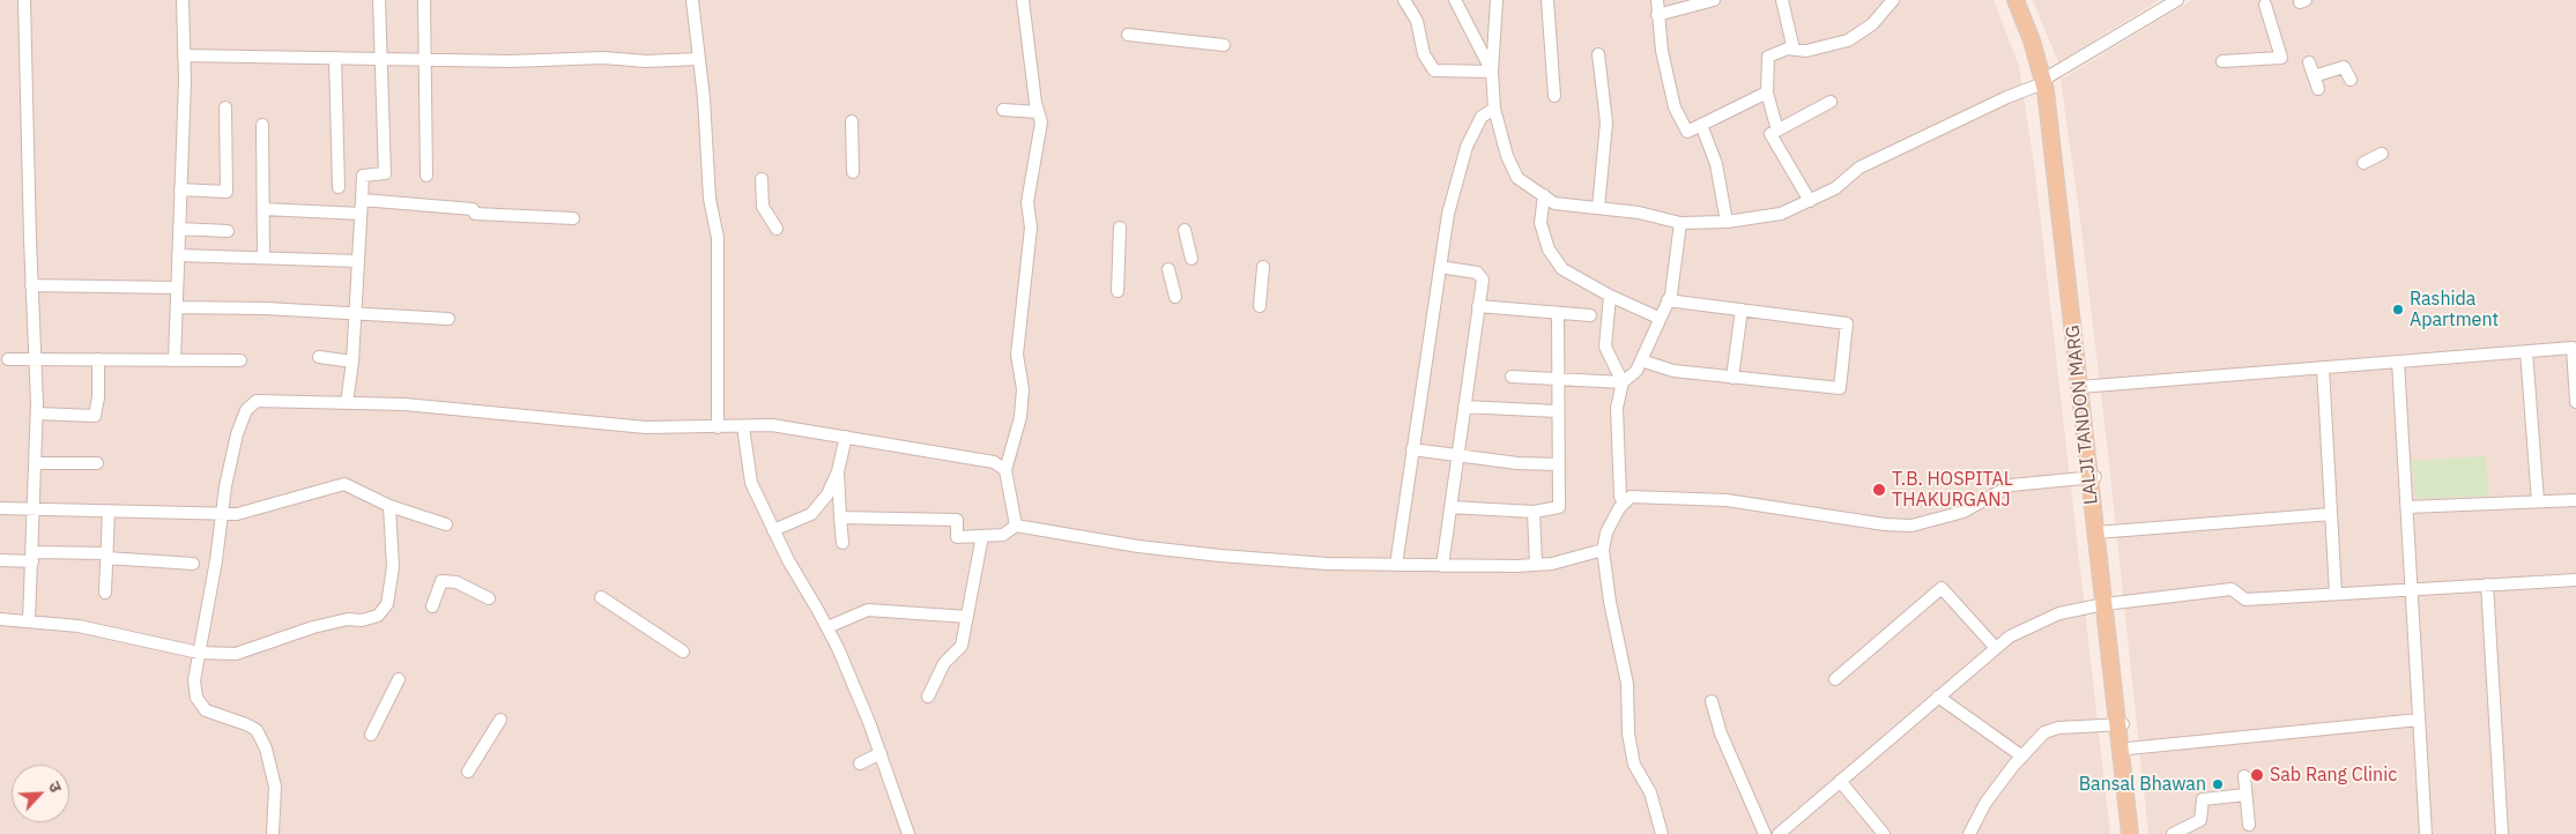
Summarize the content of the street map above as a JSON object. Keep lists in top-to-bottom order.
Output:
{
  "streets": {
    "main road": ["LALJI TANDON MARG"]
  },
  "places": [
    "Rashida Apartment",
    "T.B. HOSPITAL THAKURGANJ",
    "Sab Rang Clinic",
    "Bansal Bhawan"
  ],
  "north": "top right"
}
